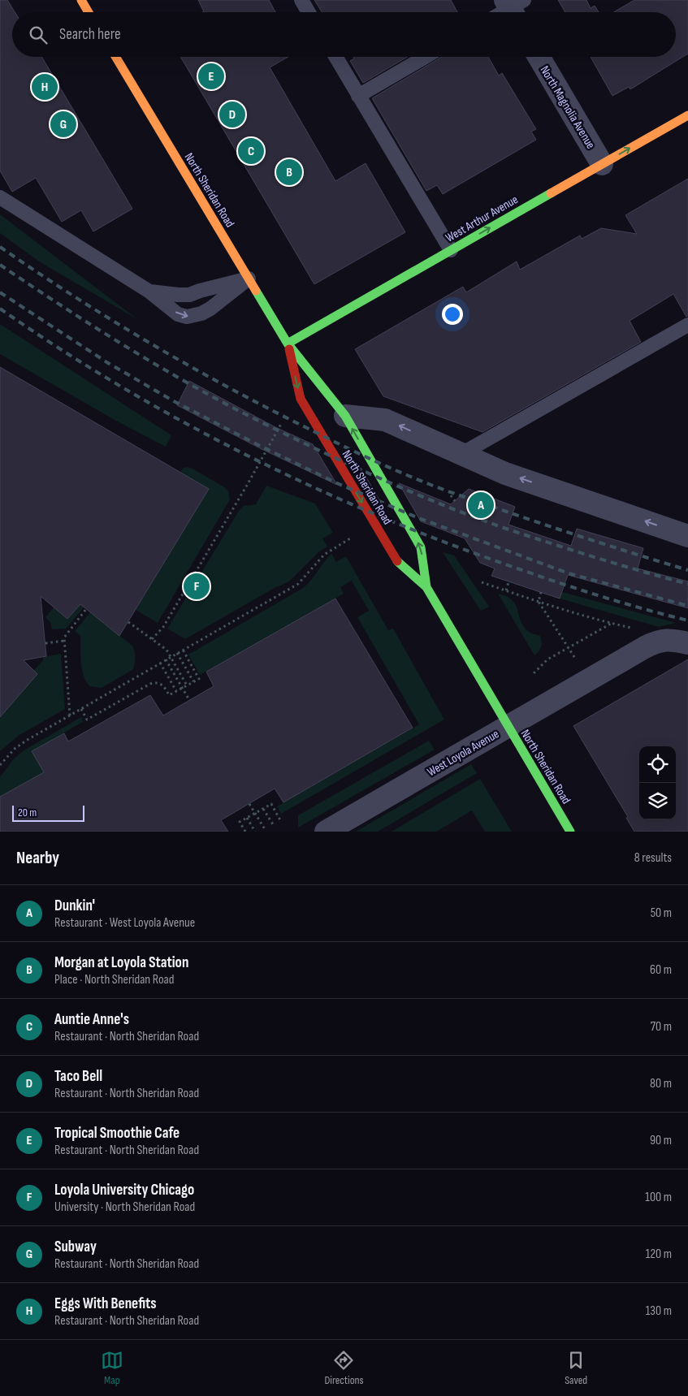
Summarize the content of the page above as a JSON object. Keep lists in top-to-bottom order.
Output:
{
  "streets": {
    "main road": ["North Sheridan Road", "West Arthur Avenue"],
    "street": ["North Magnolia Avenue", "West Loyola Avenue"]
  },
  "crossings": [
    ["North Magnolia Avenue", "West Arthur Avenue"],
    ["North Sheridan Road", "West Arthur Avenue"],
    ["North Sheridan Road", "West Loyola Avenue"]
  ],
  "one_way": ["West Arthur Avenue"],
  "scale_bar": "20 m",
  "page": {
    "search": "Search here",
    "pins": [
      "E",
      "H",
      "D",
      "G",
      "C",
      "B",
      "A",
      "F"
    ],
    "scale": "20 m",
    "heading": ["Nearby", "8 results"],
    "list": [
      {
        "mark": "A",
        "name": "Dunkin'",
        "note": "Restaurant · West Loyola Avenue",
        "value": "50 m"
      },
      {
        "mark": "B",
        "name": "Morgan at Loyola Station",
        "note": "Place · North Sheridan Road",
        "value": "60 m"
      },
      {
        "mark": "C",
        "name": "Auntie Anne's",
        "note": "Restaurant · North Sheridan Road",
        "value": "70 m"
      },
      {
        "mark": "D",
        "name": "Taco Bell",
        "note": "Restaurant · North Sheridan Road",
        "value": "80 m"
      },
      {
        "mark": "E",
        "name": "Tropical Smoothie Cafe",
        "note": "Restaurant · North Sheridan Road",
        "value": "90 m"
      },
      {
        "mark": "F",
        "name": "Loyola University Chicago",
        "note": "University · North Sheridan Road",
        "value": "100 m"
      },
      {
        "mark": "G",
        "name": "Subway",
        "note": "Restaurant · North Sheridan Road",
        "value": "120 m"
      },
      {
        "mark": "H",
        "name": "Eggs With Benefits",
        "note": "Restaurant · North Sheridan Road",
        "value": "130 m"
      }
    ],
    "nav": ["Map", "Directions", "Saved"]
  }
}
